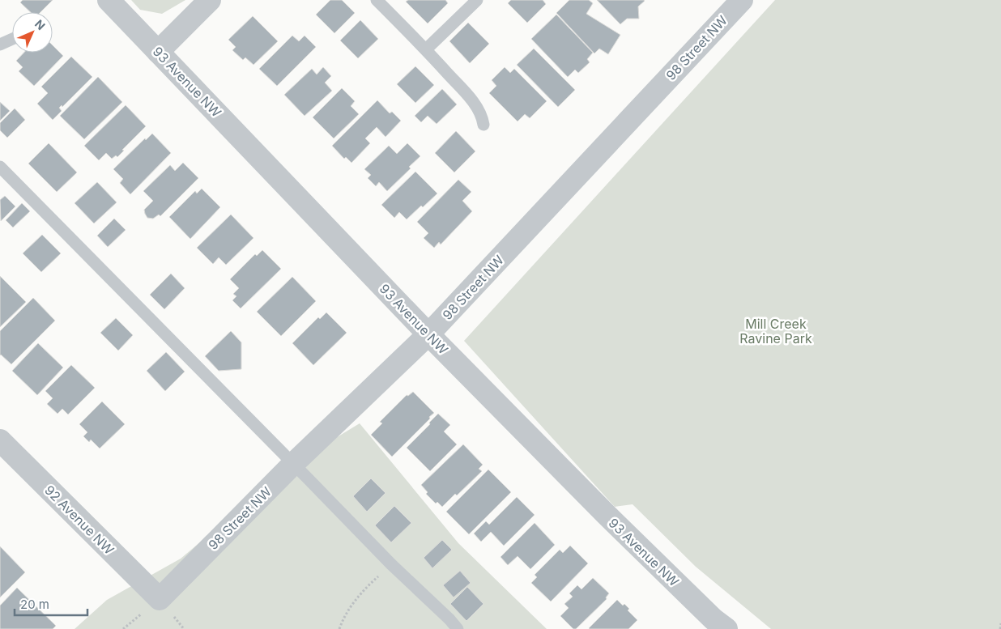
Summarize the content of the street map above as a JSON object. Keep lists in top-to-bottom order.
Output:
{
  "streets": {
    "street": ["98 Street NW", "93 Avenue NW", "92 Avenue NW"]
  },
  "crossings": [
    ["98 Street NW", "93 Avenue NW"],
    ["98 Street NW", "92 Avenue NW"]
  ],
  "parks": ["Mill Creek Ravine Park"],
  "scale_bar": "20 m",
  "north": "top right"
}
